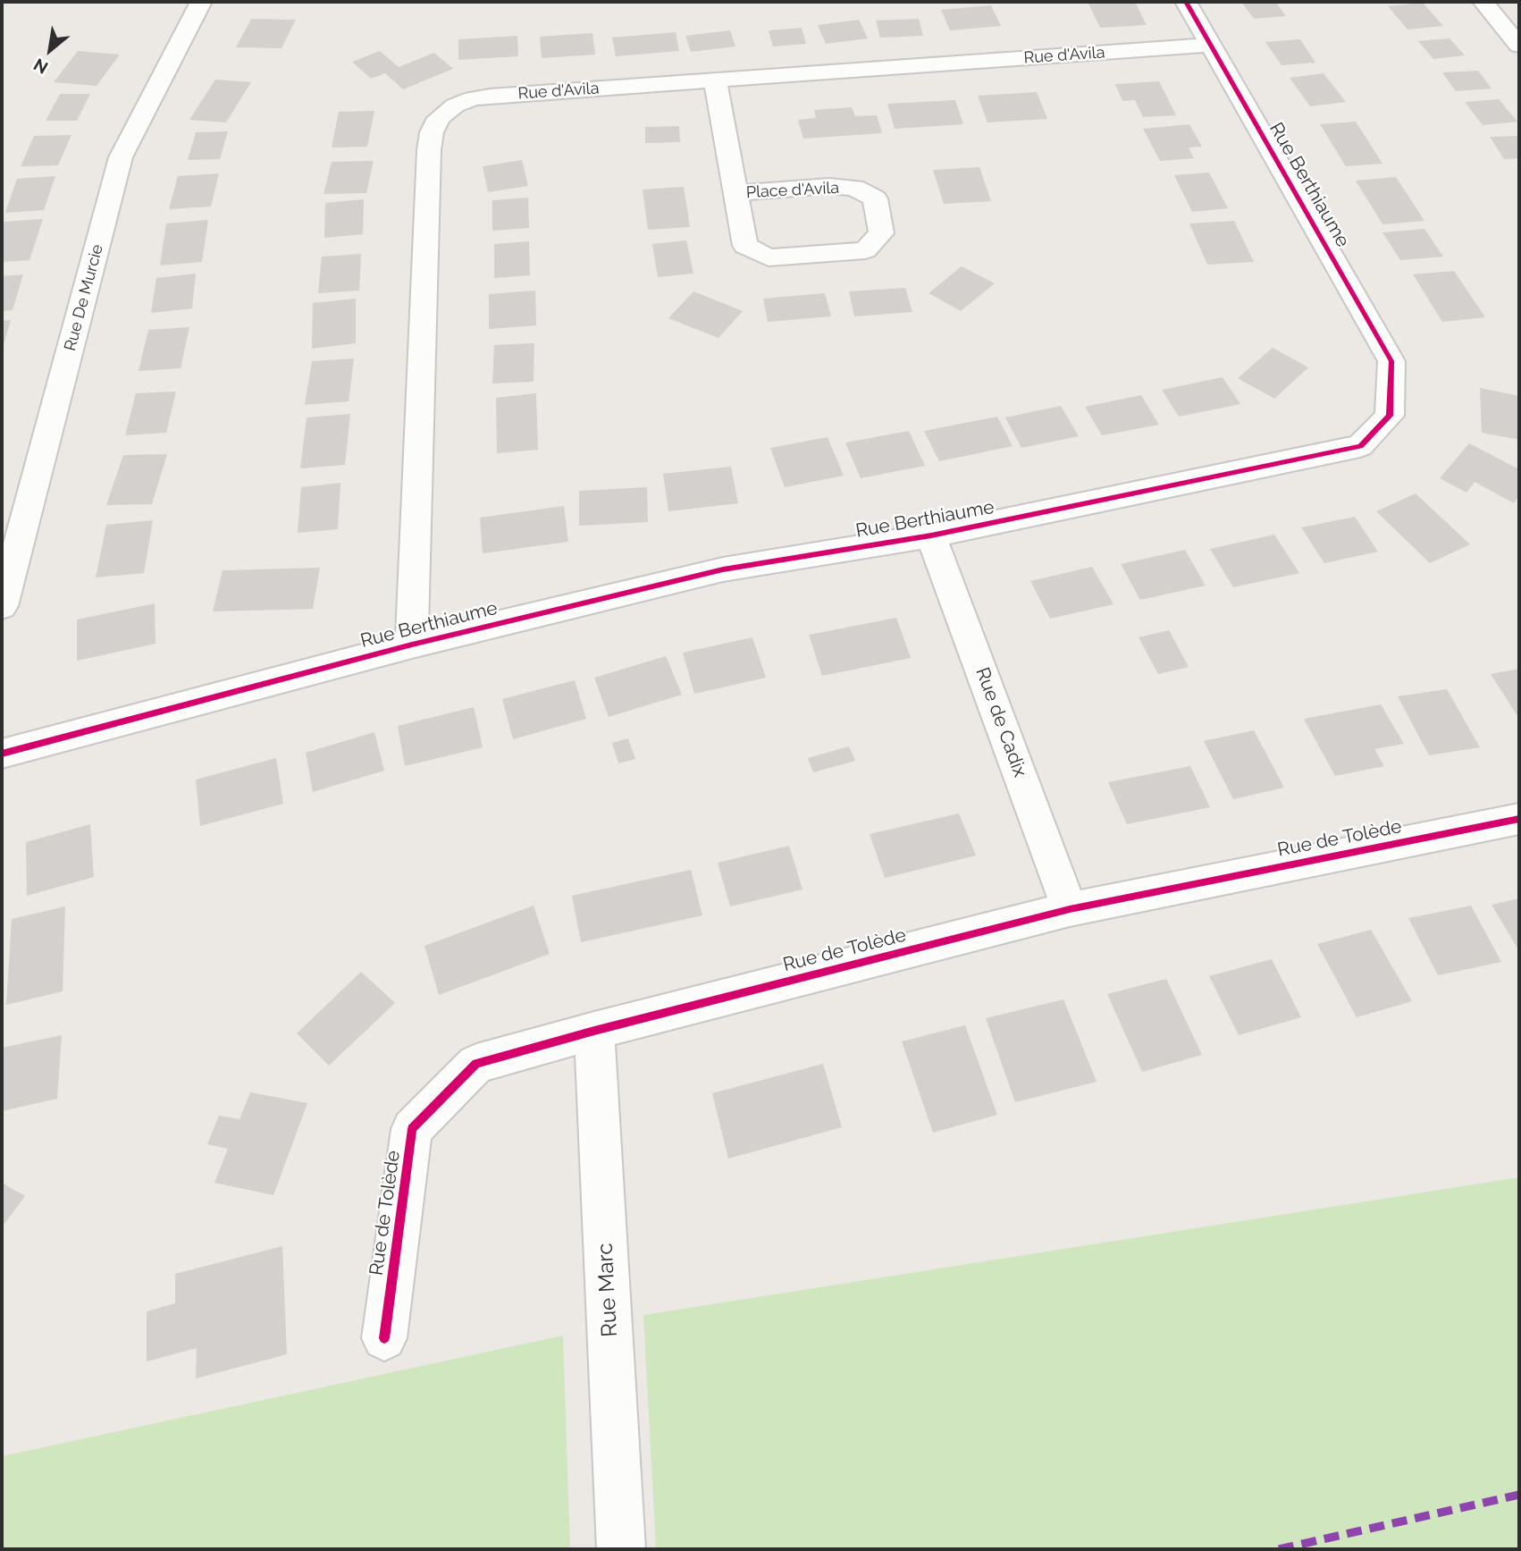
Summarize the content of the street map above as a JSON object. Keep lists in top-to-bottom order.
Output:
{
  "streets": {
    "street": [
      "Rue d'Avila",
      "Rue Berthiaume",
      "Place d'Avila",
      "Rue De Murcie",
      "Rue de Cadix",
      "Rue de Tolède",
      "Rue Marc"
    ]
  },
  "crossings": [
    ["Rue d'Avila", "Rue Berthiaume"],
    ["Rue d'Avila", "Place d'Avila"],
    ["Rue Berthiaume", "Rue de Cadix"],
    ["Rue de Cadix", "Rue de Tolède"],
    ["Rue de Tolède", "Rue Marc"]
  ],
  "north": "bottom left"
}
